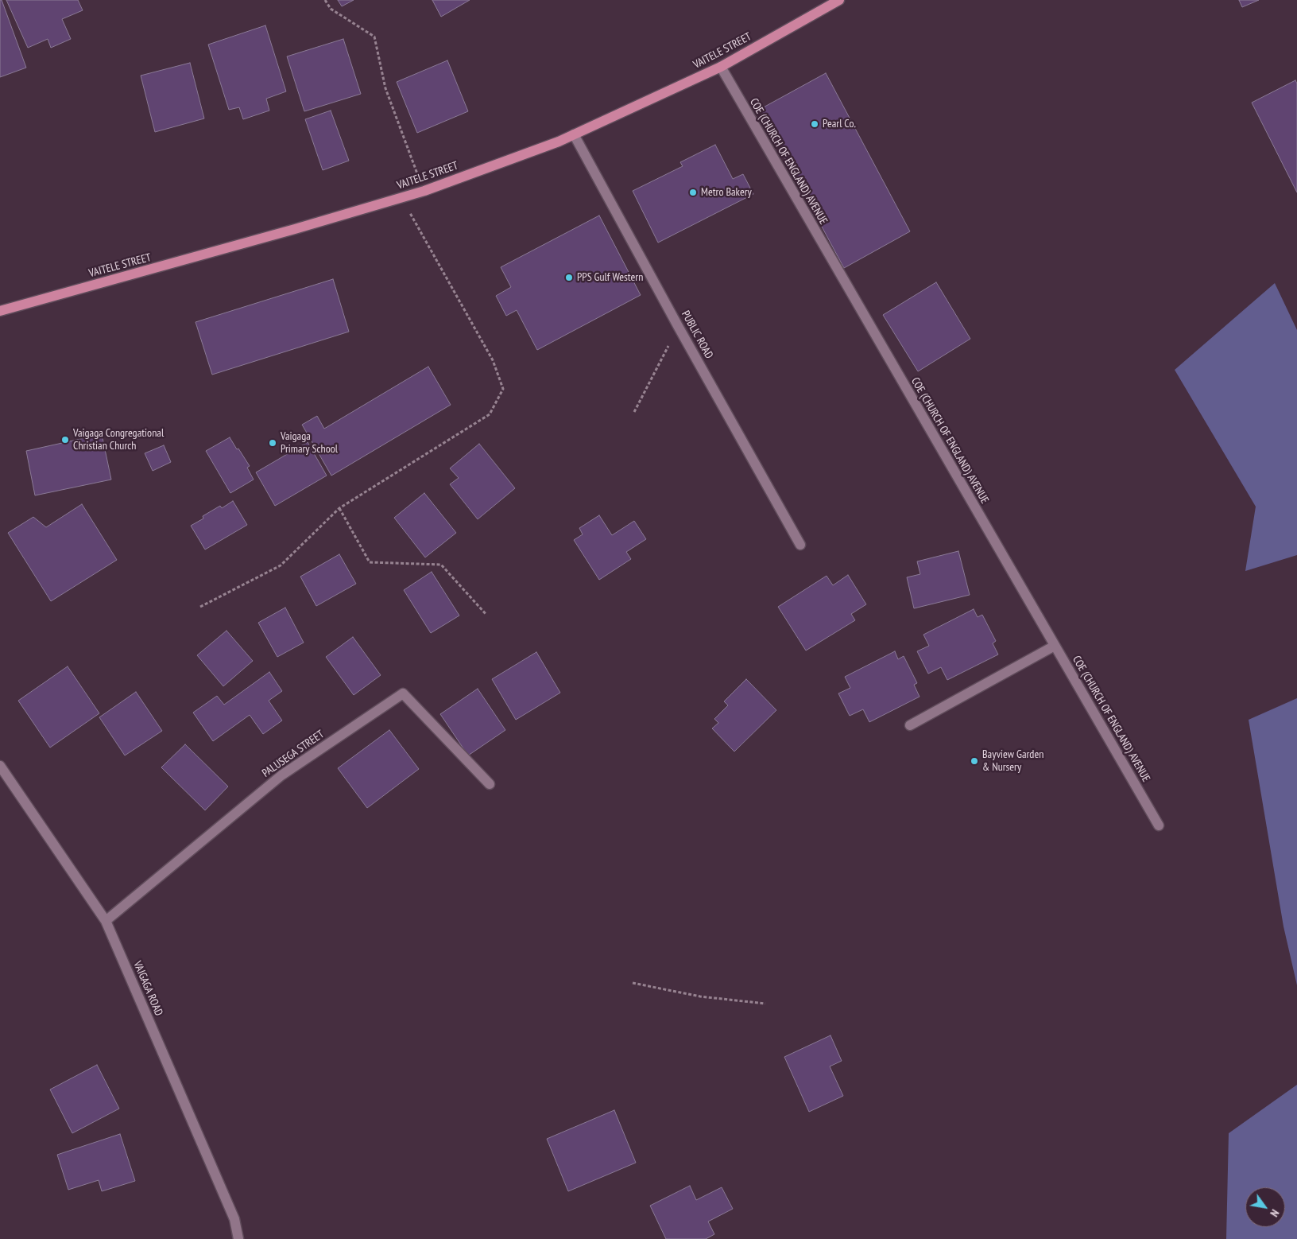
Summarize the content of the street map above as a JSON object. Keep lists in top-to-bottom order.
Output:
{
  "streets": {
    "main road": ["VAITELE STREET"],
    "street": [
      "COE (CHURCH OF ENGLAND) AVENUE",
      "PUBLIC ROAD",
      "PALUSEGA STREET",
      "VAIGAGA ROAD"
    ]
  },
  "crossings": [
    ["VAITELE STREET", "COE (CHURCH OF ENGLAND) AVENUE"],
    ["VAITELE STREET", "PUBLIC ROAD"],
    ["PALUSEGA STREET", "VAIGAGA ROAD"]
  ],
  "places": [
    "Pearl Co.",
    "Metro Bakery",
    "PPS Gulf Western",
    "Vaigaga Congregational Christian Church",
    "Vaigaga Primary School",
    "Bayview Garden & Nursery"
  ],
  "north": "bottom right"
}
